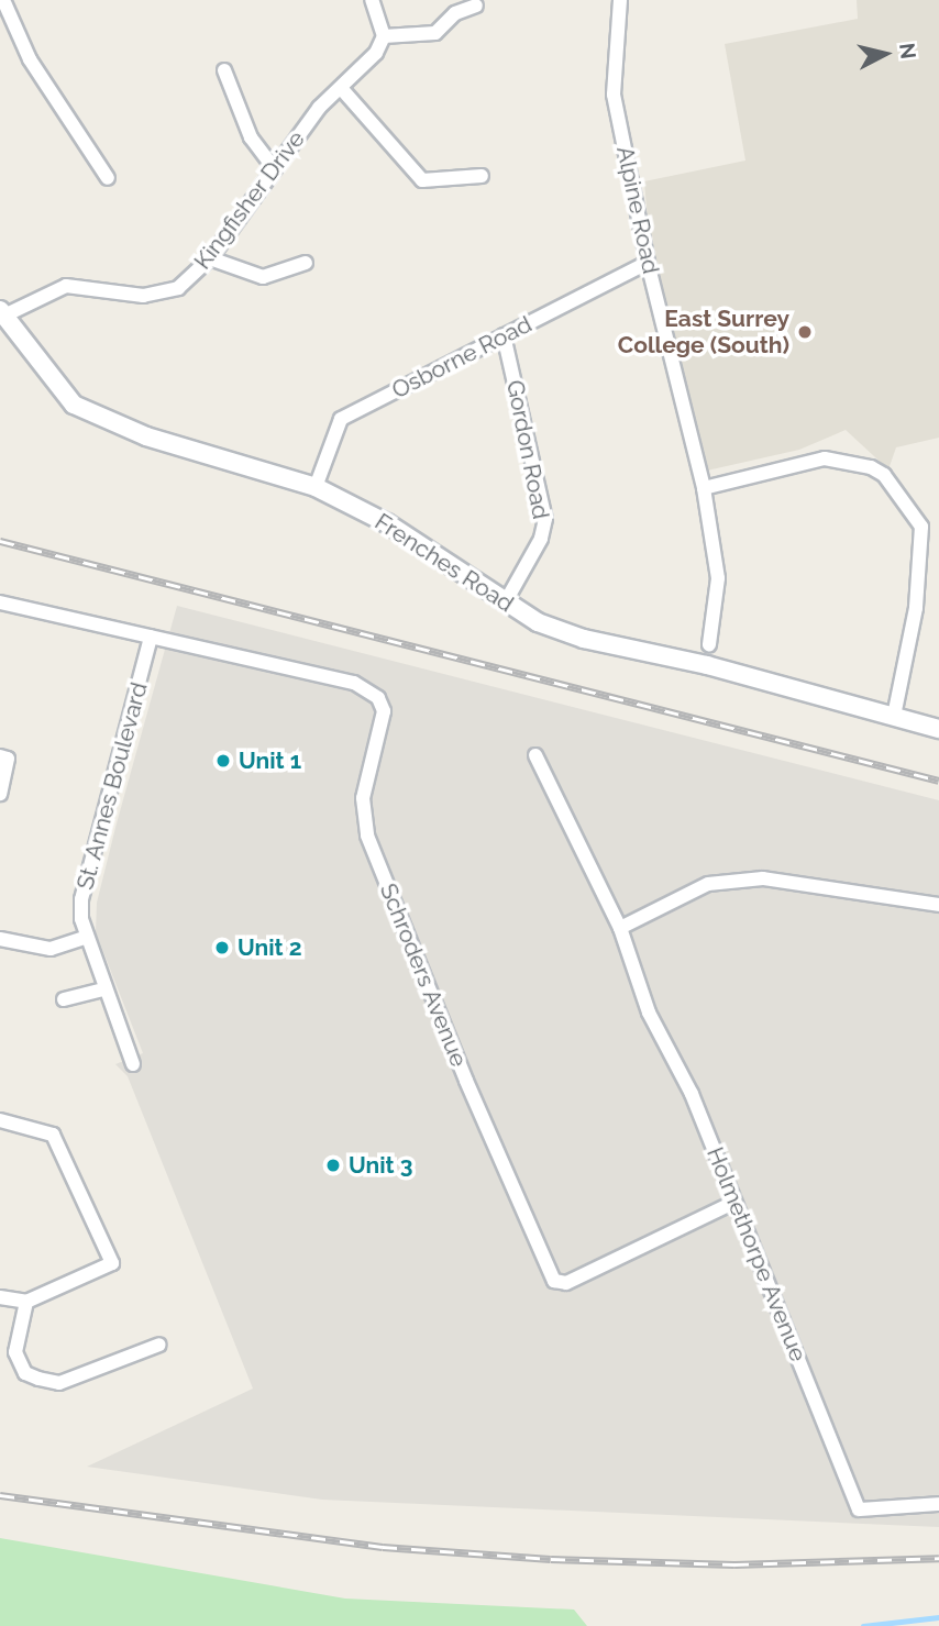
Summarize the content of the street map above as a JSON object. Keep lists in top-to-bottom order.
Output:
{
  "streets": {
    "street": [
      "Kingfisher Drive",
      "Alpine Road",
      "Osborne Road",
      "Gordon Road",
      "Frenches Road",
      "St. Annes Boulevard",
      "Schroders Avenue",
      "Holmethorpe Avenue"
    ]
  },
  "crossings": [
    ["Kingfisher Drive", "Frenches Road"],
    ["Alpine Road", "Osborne Road"],
    ["Osborne Road", "Gordon Road"],
    ["Osborne Road", "Frenches Road"],
    ["Gordon Road", "Frenches Road"],
    ["St. Annes Boulevard", "Schroders Avenue"],
    ["Schroders Avenue", "Holmethorpe Avenue"]
  ],
  "places": [
    "East Surrey College (South)",
    "Unit 1",
    "Unit 2",
    "Unit 3"
  ],
  "north": "right"
}
